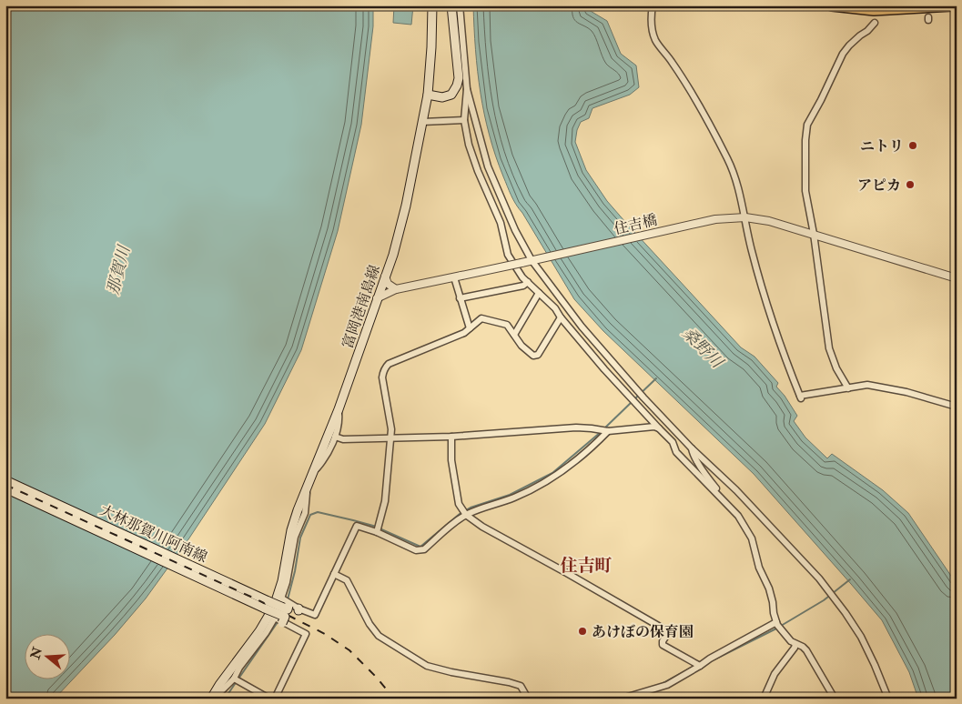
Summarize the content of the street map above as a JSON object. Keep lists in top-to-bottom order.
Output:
{
  "streets": {
    "main road": ["富岡港南島線", "大林那賀川阿南線"],
    "street": ["住吉橋"]
  },
  "crossings": [
    ["住吉橋", "富岡港南島線"],
    ["富岡港南島線", "大林那賀川阿南線"]
  ],
  "districts": ["住吉町"],
  "water": ["那賀川", "桑野川"],
  "places": ["ニトリ", "アピカ", "あけぼの保育園"],
  "north": "left"
}
